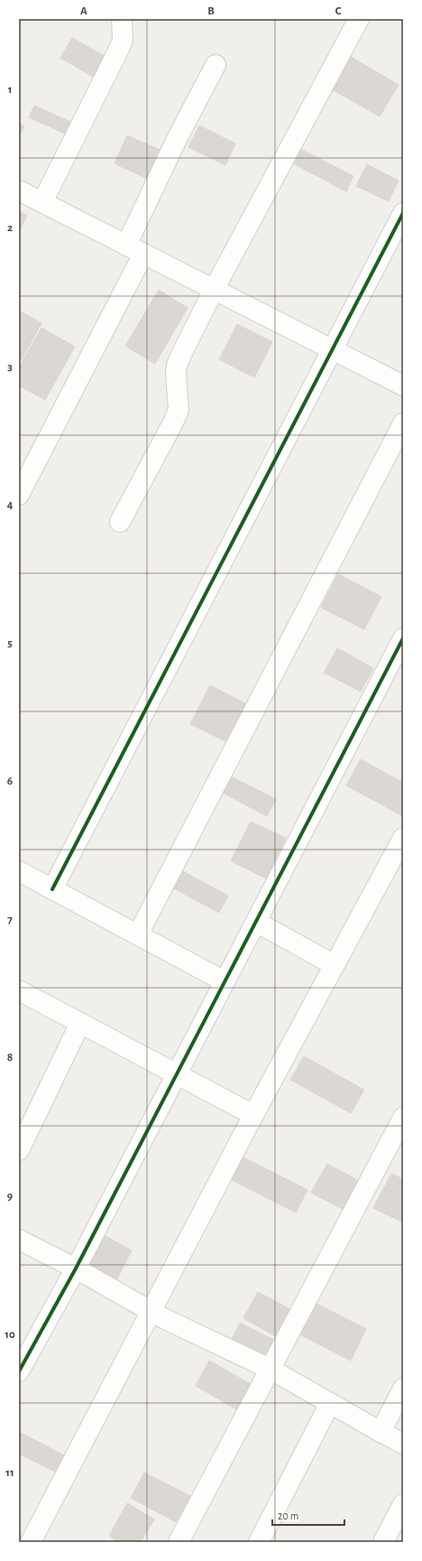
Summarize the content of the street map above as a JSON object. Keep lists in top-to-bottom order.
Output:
{
  "scale_bar": "20 m",
  "grid": {
    "columns": ["A", "B", "C"],
    "rows": [
      "1",
      "2",
      "3",
      "4",
      "5",
      "6",
      "7",
      "8",
      "9",
      "10",
      "11"
    ]
  }
}
